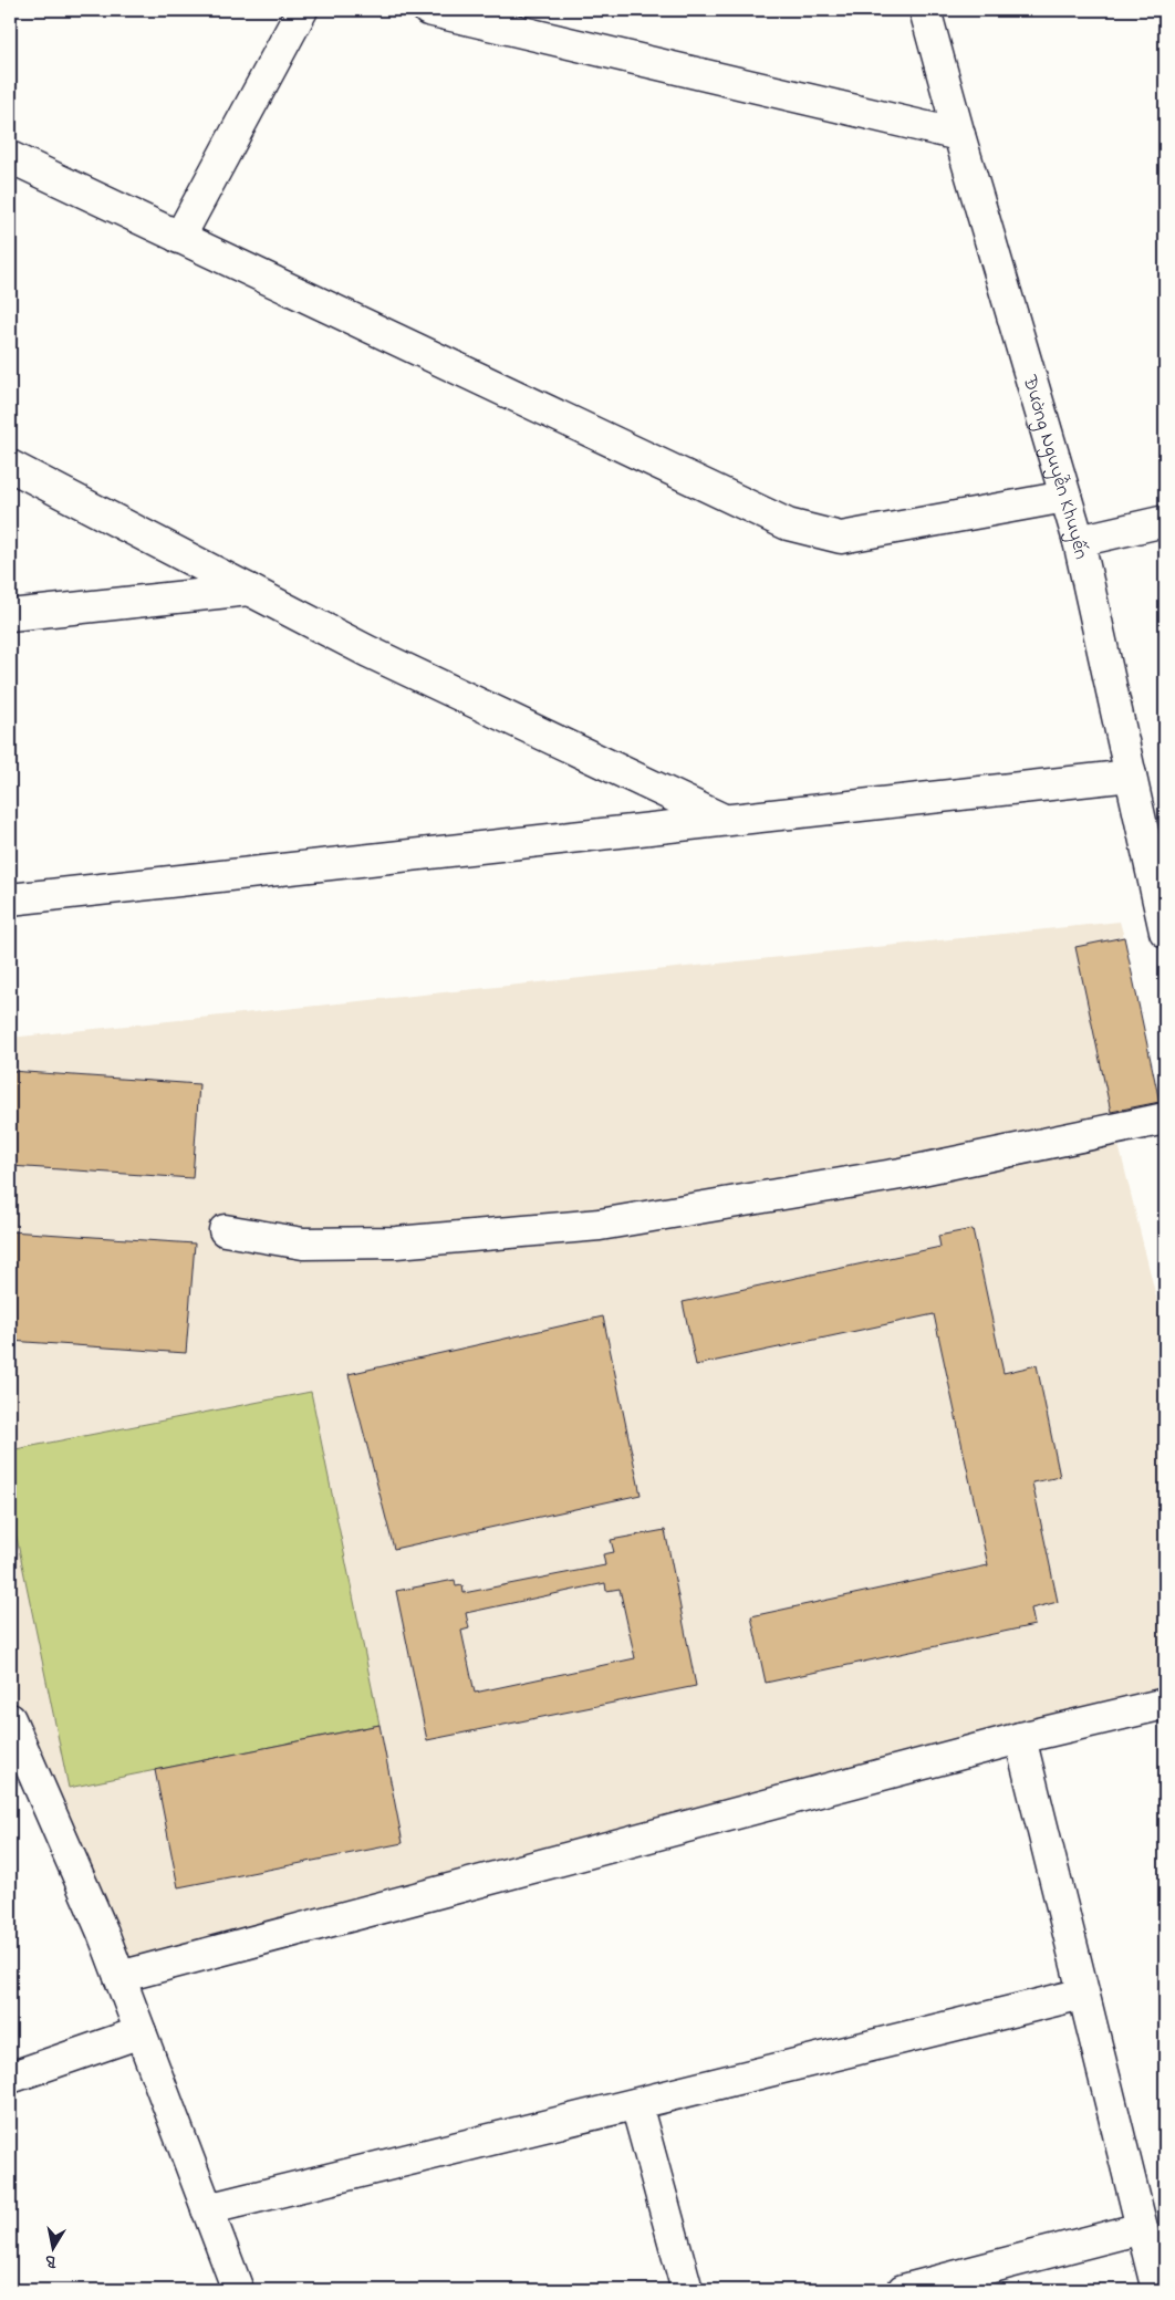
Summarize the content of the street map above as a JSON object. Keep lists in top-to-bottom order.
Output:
{
  "streets": {
    "street": ["Đường Nguyễn Khuyến"]
  },
  "north": "bottom"
}
